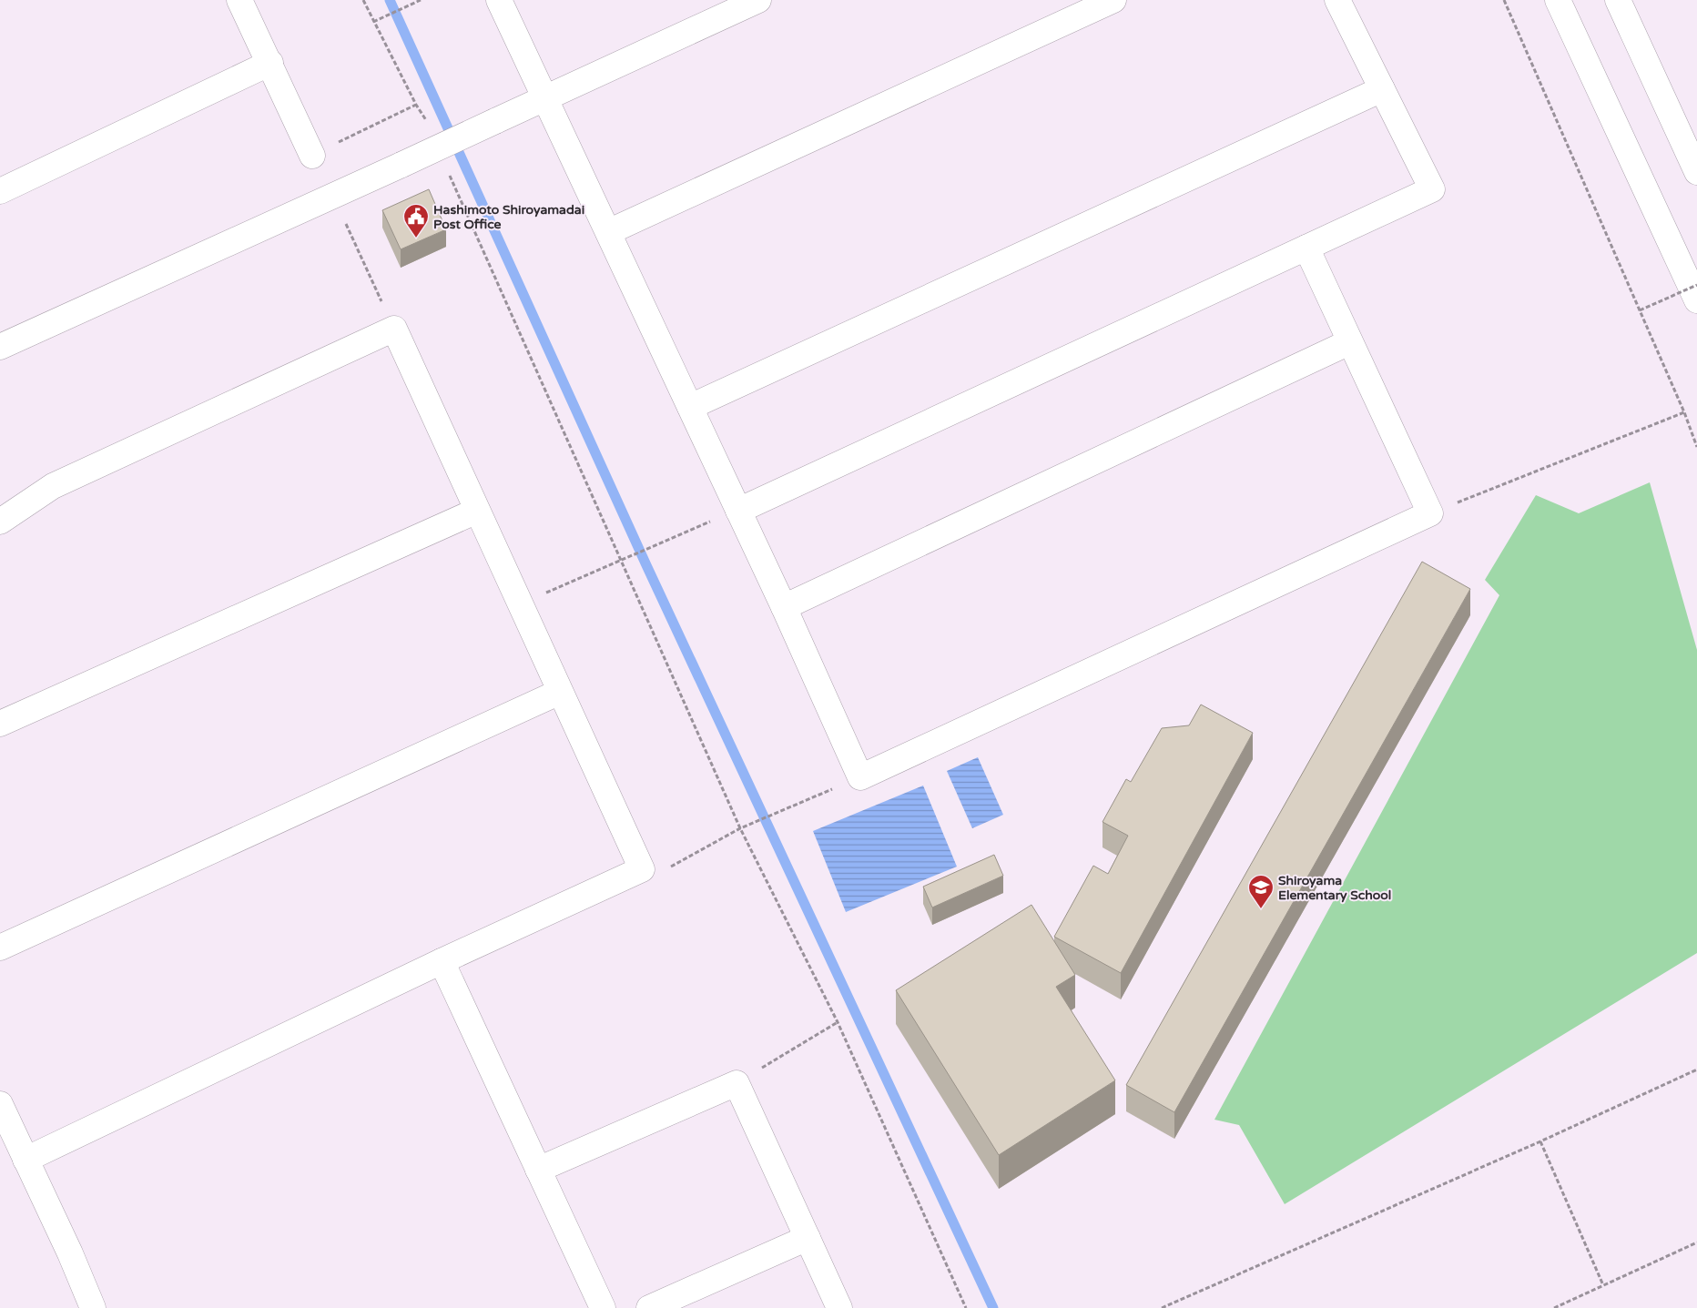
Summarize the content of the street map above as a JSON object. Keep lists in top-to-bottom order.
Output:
{
  "places": {
    "public building": ["Hashimoto Shiroyamadai Post Office"],
    "school or university": ["Shiroyama Elementary School"]
  }
}
